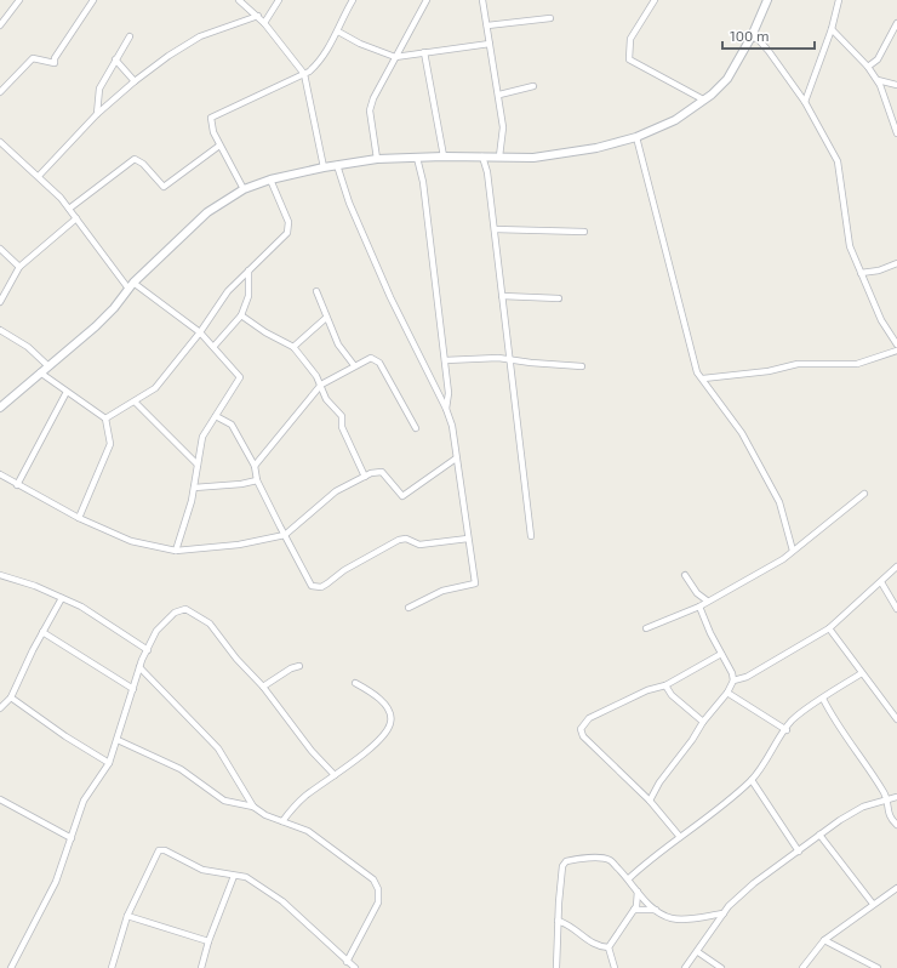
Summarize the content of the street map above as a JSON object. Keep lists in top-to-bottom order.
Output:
{
  "scale_bar": "100 m"
}
